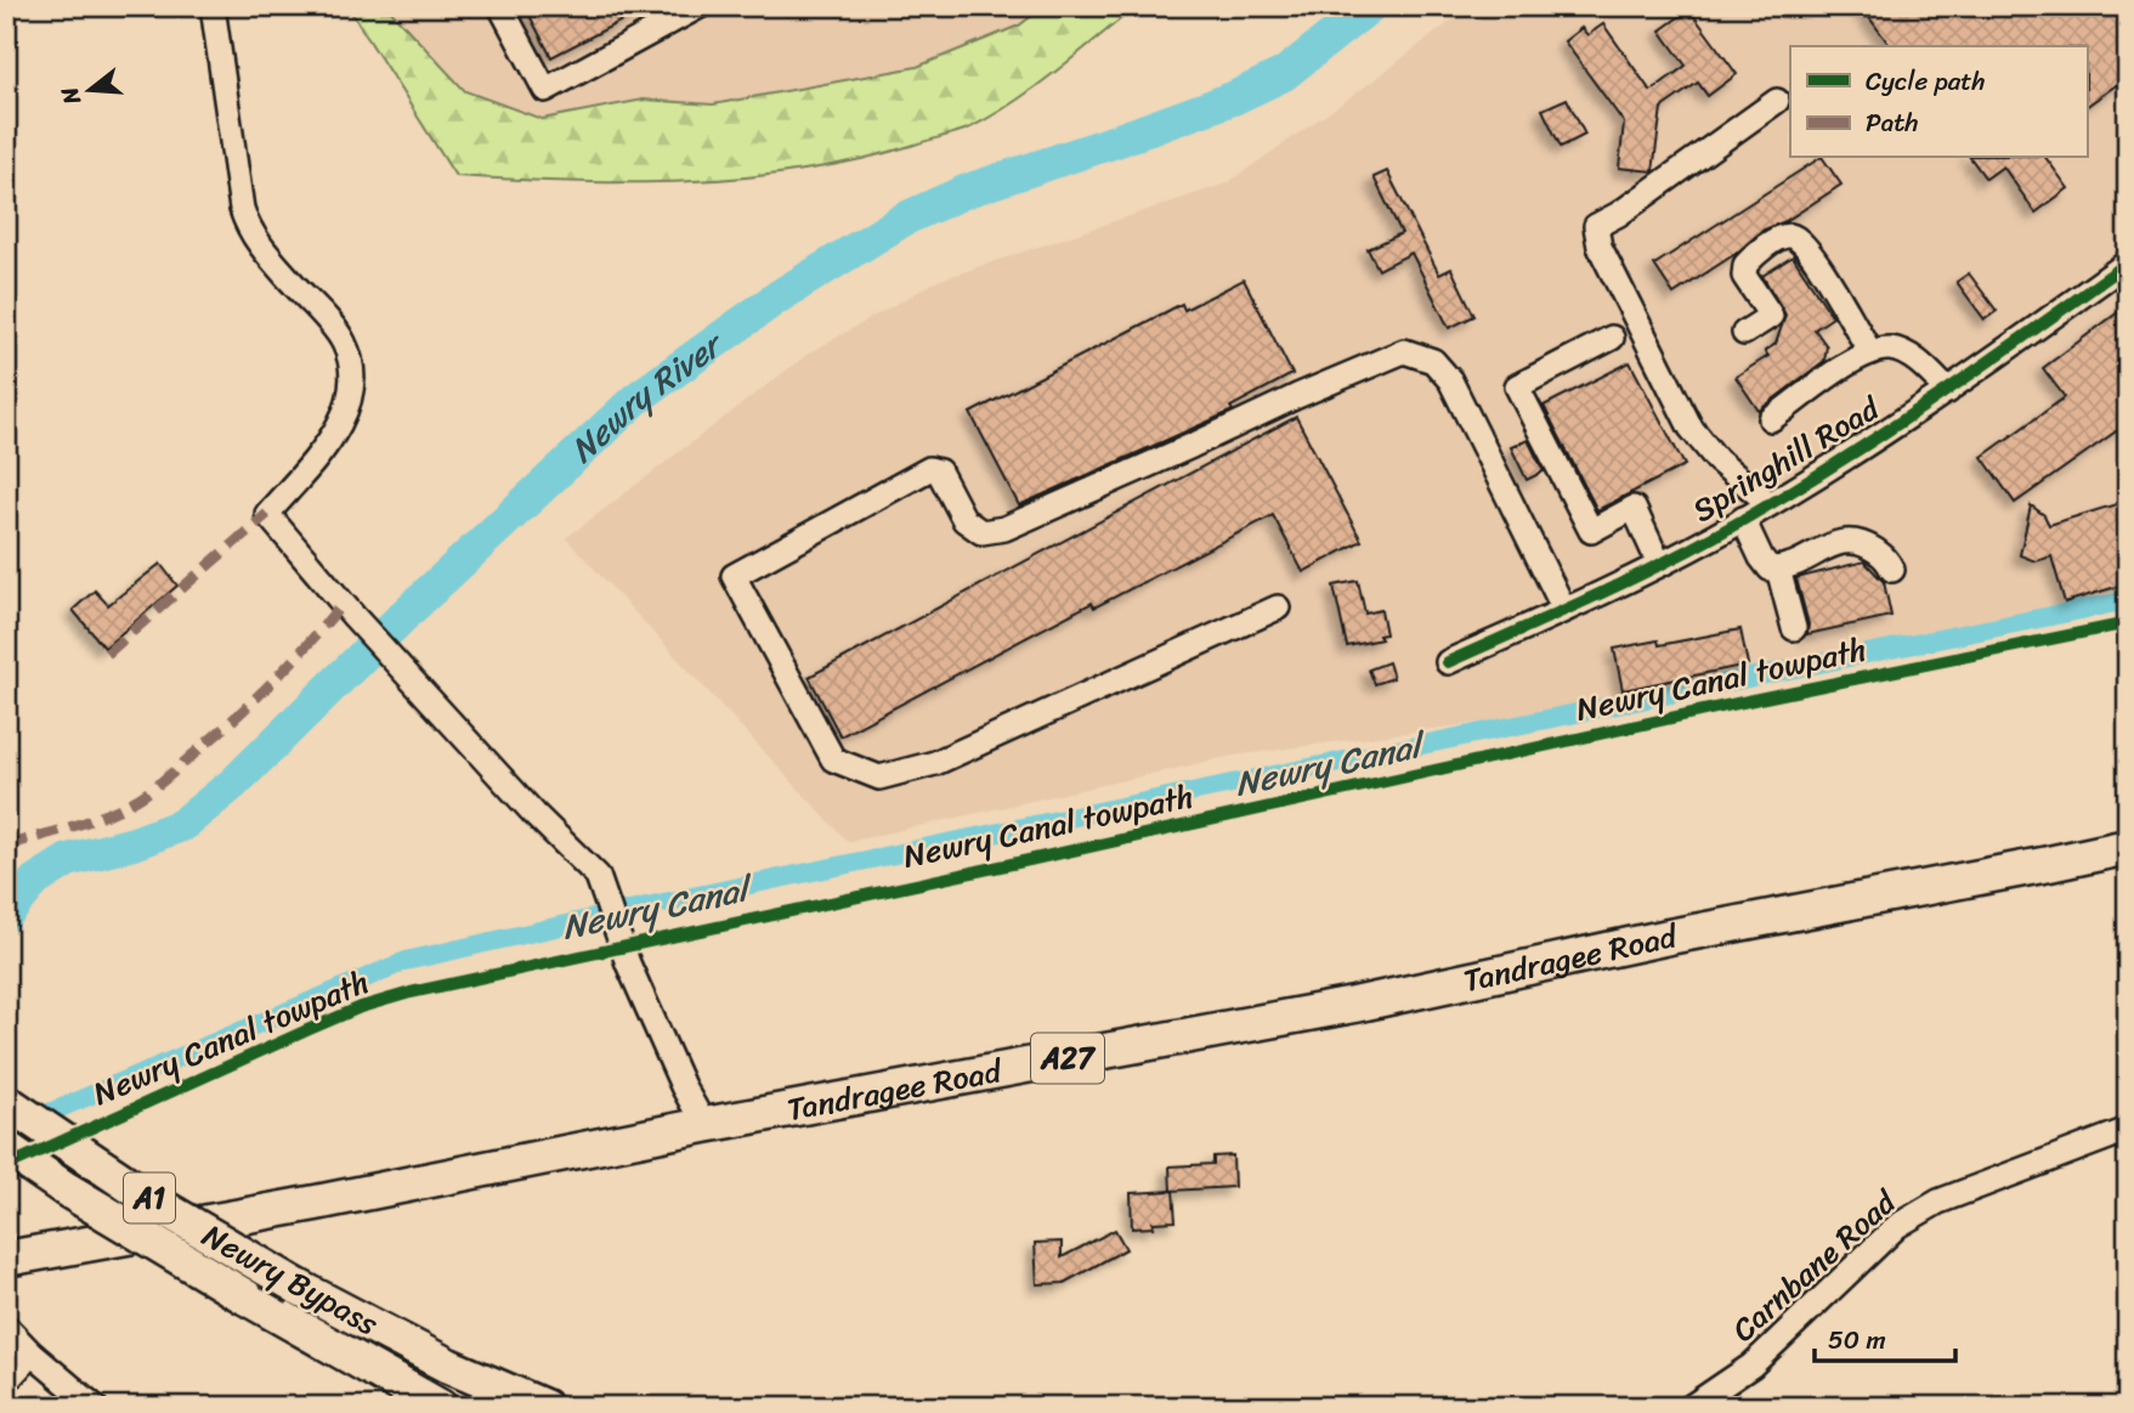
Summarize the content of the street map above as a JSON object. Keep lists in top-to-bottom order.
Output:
{
  "streets": {
    "highway": [
      "Tandragee Road",
      "A27",
      "A1",
      "Newry Bypass"
    ],
    "street": ["Springhill Road", "Carnbane Road"],
    "cycle path": ["Newry Canal towpath"]
  },
  "water": ["Newry River", "Newry Canal"],
  "legend": ["Cycle path", "Path"],
  "scale_bar": "50 m",
  "north": "left"
}
